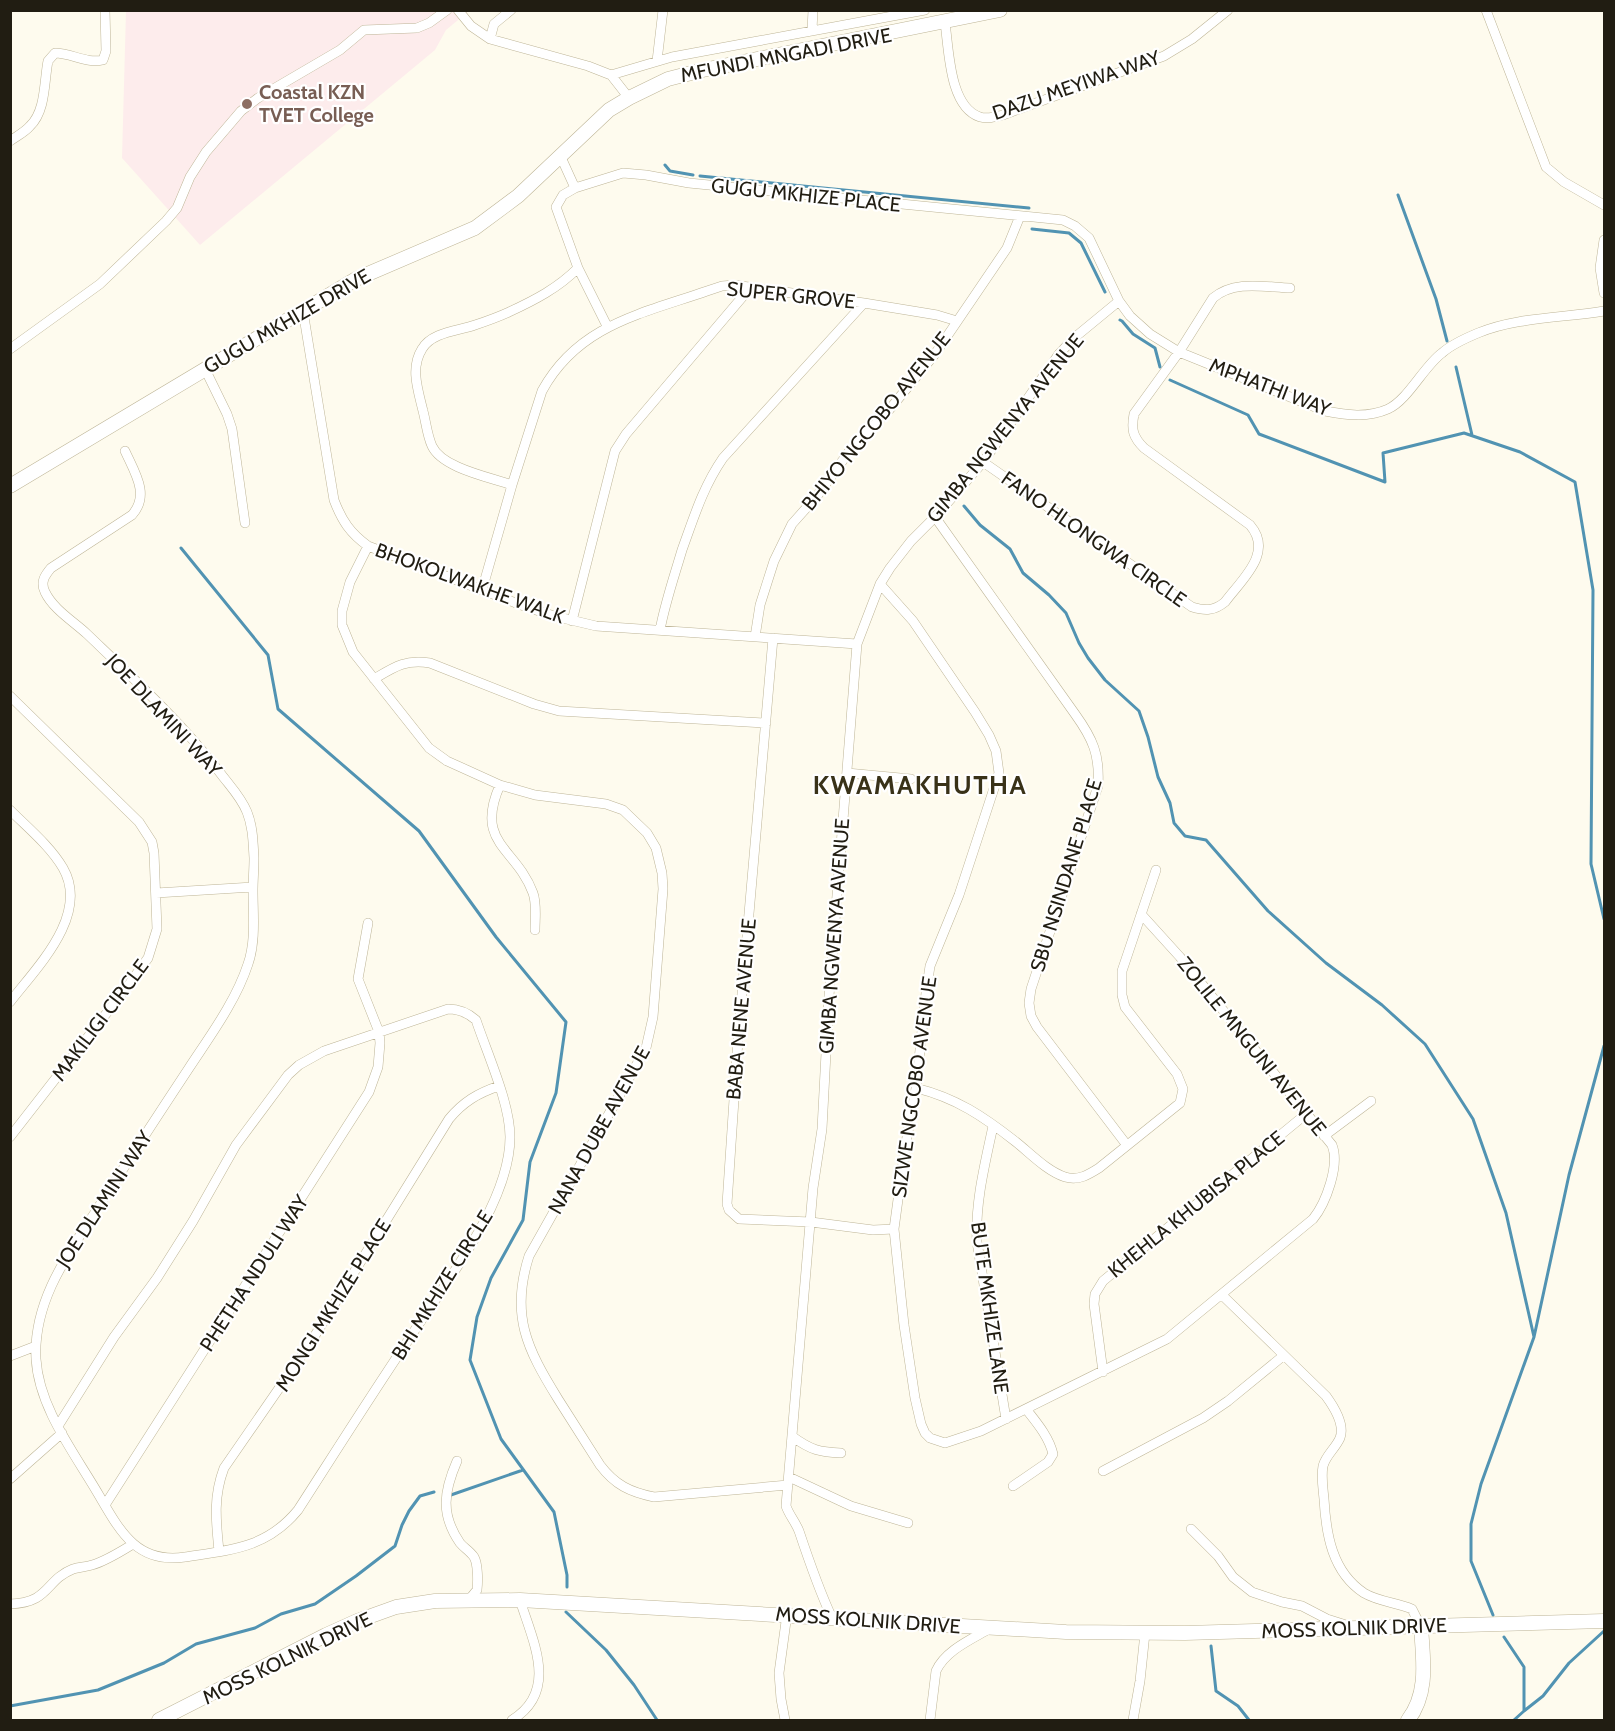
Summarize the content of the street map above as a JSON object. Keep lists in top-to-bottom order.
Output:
{
  "streets": {
    "main road": ["MFUNDI MNGADI DRIVE", "GUGU MKHIZE DRIVE", "MOSS KOLNIK DRIVE"],
    "street": [
      "DAZU MEYIWA WAY",
      "GUGU MKHIZE PLACE",
      "SUPER GROVE",
      "MPHATHI WAY",
      "BHIYO NGCOBO AVENUE",
      "GIMBA NGWENYA AVENUE",
      "FANO HLONGWA CIRCLE",
      "BHOKOLWAKHE WALK",
      "JOE DLAMINI WAY",
      "SBU NSINDANE PLACE",
      "BABA NENE AVENUE",
      "MAKILIGI CIRCLE",
      "ZOLILE MNGUNI AVENUE",
      "SIZWE NGCOBO AVENUE",
      "NANA DUBE AVENUE",
      "KHEHLA KHUBISA PLACE",
      "PHETHA NDULI WAY",
      "BHI MKHIZE CIRCLE",
      "MONGI MKHIZE PLACE",
      "BUTE MKHIZE LANE"
    ]
  },
  "crossings": [
    ["MFUNDI MNGADI DRIVE", "DAZU MEYIWA WAY"],
    ["MFUNDI MNGADI DRIVE", "GUGU MKHIZE DRIVE"],
    ["GUGU MKHIZE PLACE", "MPHATHI WAY"],
    ["GUGU MKHIZE PLACE", "BHIYO NGCOBO AVENUE"],
    ["SUPER GROVE", "BHIYO NGCOBO AVENUE"],
    ["SUPER GROVE", "BHOKOLWAKHE WALK"],
    ["GUGU MKHIZE DRIVE", "BHOKOLWAKHE WALK"],
    ["MPHATHI WAY", "GIMBA NGWENYA AVENUE"],
    ["MPHATHI WAY", "FANO HLONGWA CIRCLE"],
    ["BHIYO NGCOBO AVENUE", "BHOKOLWAKHE WALK"],
    ["GIMBA NGWENYA AVENUE", "FANO HLONGWA CIRCLE"],
    ["GIMBA NGWENYA AVENUE", "BHOKOLWAKHE WALK"],
    ["GIMBA NGWENYA AVENUE", "SBU NSINDANE PLACE"],
    ["GIMBA NGWENYA AVENUE", "BABA NENE AVENUE"],
    ["GIMBA NGWENYA AVENUE", "SIZWE NGCOBO AVENUE"],
    ["GIMBA NGWENYA AVENUE", "NANA DUBE AVENUE"],
    ["GIMBA NGWENYA AVENUE", "MOSS KOLNIK DRIVE"],
    ["BHOKOLWAKHE WALK", "BABA NENE AVENUE"],
    ["BHOKOLWAKHE WALK", "NANA DUBE AVENUE"],
    ["JOE DLAMINI WAY", "BHI MKHIZE CIRCLE"],
    ["BABA NENE AVENUE", "SIZWE NGCOBO AVENUE"],
    ["ZOLILE MNGUNI AVENUE", "SIZWE NGCOBO AVENUE"],
    ["ZOLILE MNGUNI AVENUE", "KHEHLA KHUBISA PLACE"],
    ["ZOLILE MNGUNI AVENUE", "BUTE MKHIZE LANE"],
    ["PHETHA NDULI WAY", "BHI MKHIZE CIRCLE"],
    ["BHI MKHIZE CIRCLE", "MONGI MKHIZE PLACE"]
  ],
  "districts": ["KWAMAKHUTHA"],
  "places": ["Coastal KZN TVET College"]
}
